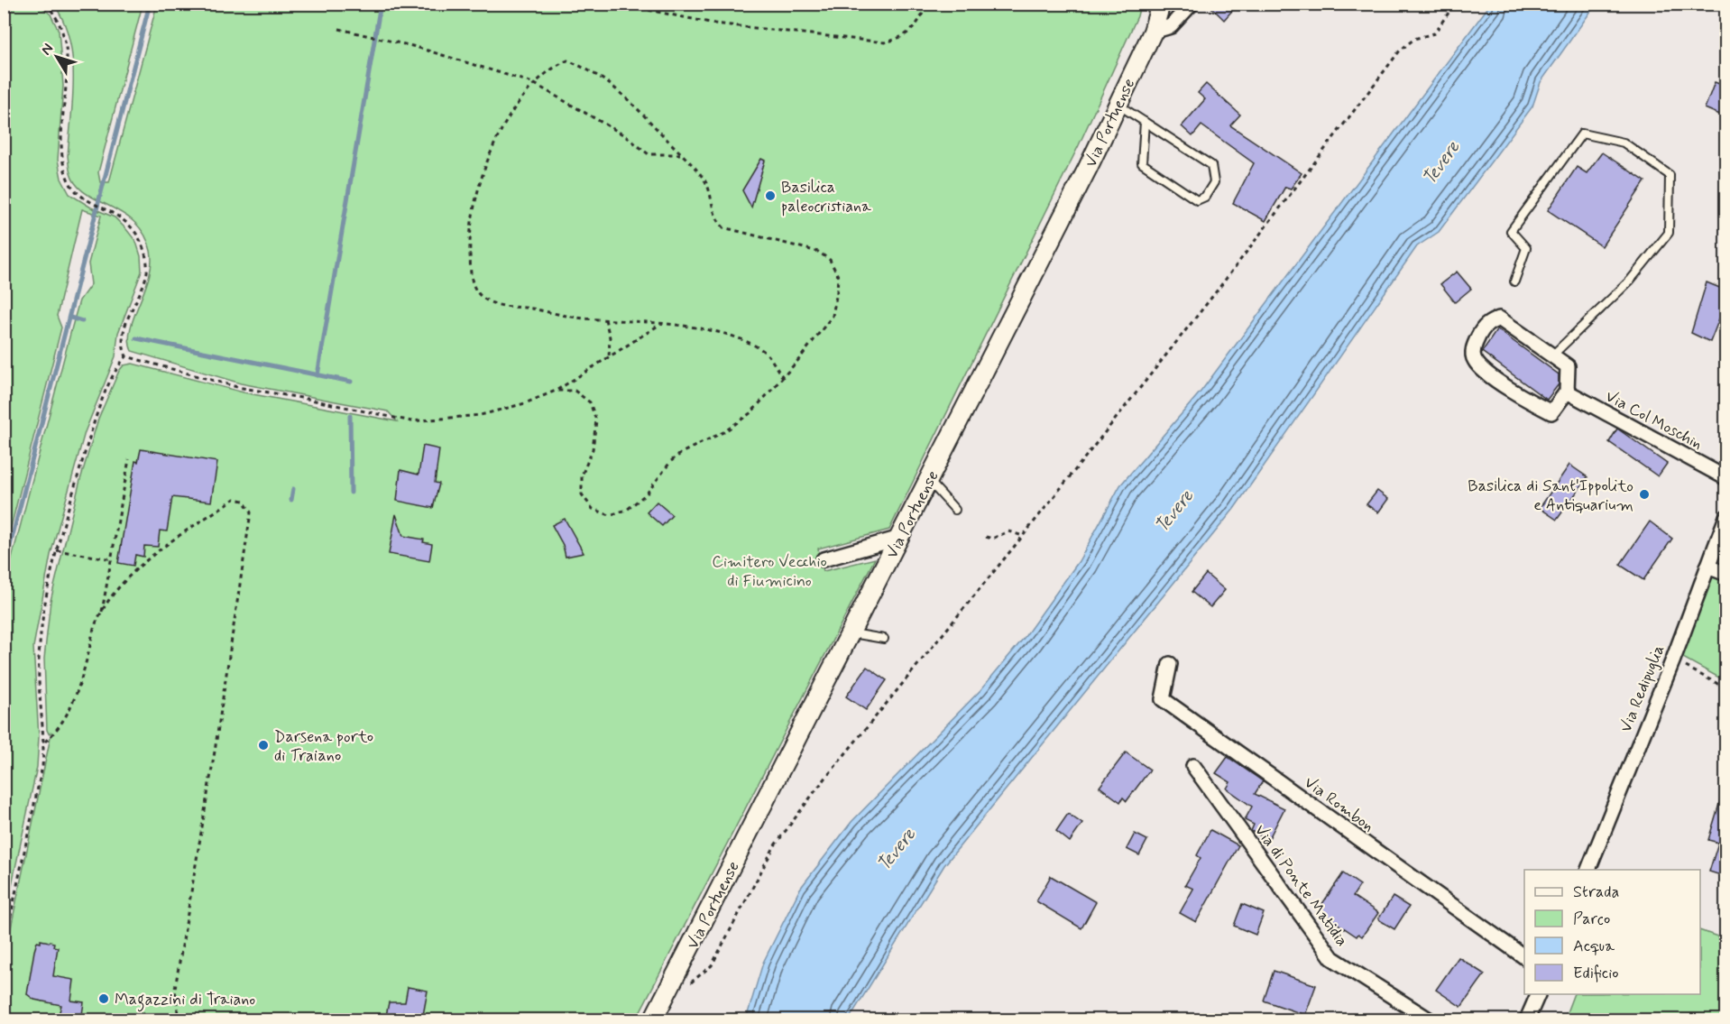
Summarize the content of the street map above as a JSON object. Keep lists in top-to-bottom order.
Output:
{
  "streets": {
    "street": [
      "Via Portuense",
      "Via Col Moschin",
      "Via Redipuglia",
      "Via Rombon",
      "Via di Ponte Matidia"
    ]
  },
  "water": ["Tevere"],
  "parks": ["Cimitero Vecchio di Fiumicino"],
  "places": [
    "Basilica paleocristiana",
    "Basilica di Sant'Ippolito e Antiquarium",
    "Darsena porto di Traiano",
    "Magazzini di Traiano"
  ],
  "legend": [
    "Strada",
    "Parco",
    "Acqua",
    "Edificio"
  ],
  "north": "top left"
}
